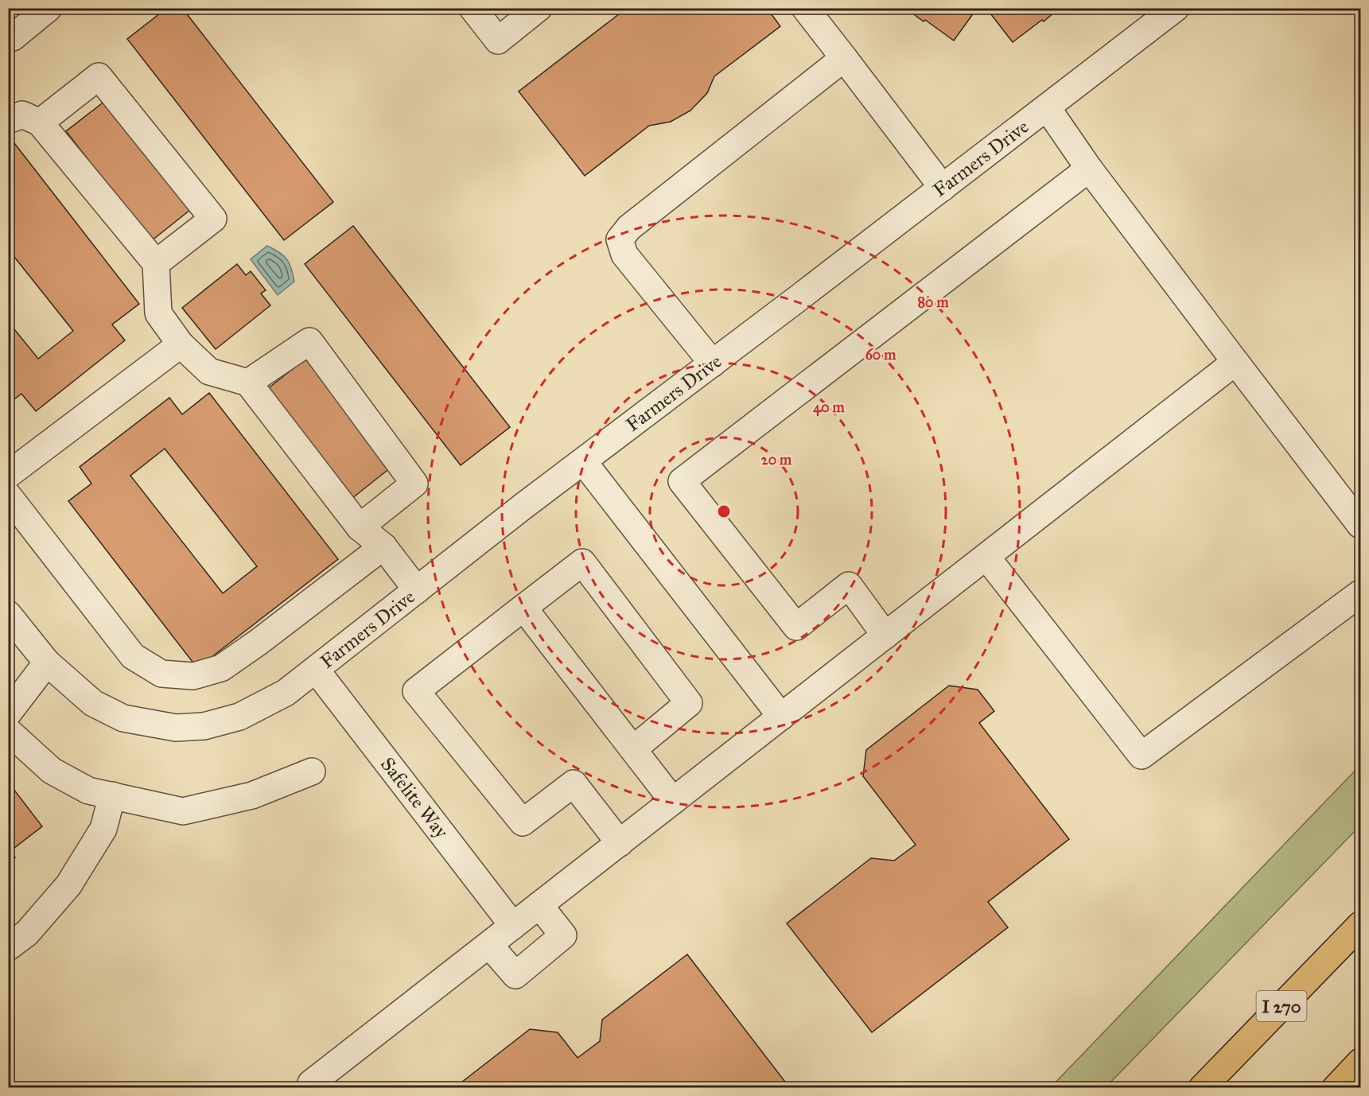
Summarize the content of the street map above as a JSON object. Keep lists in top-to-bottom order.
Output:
{
  "streets": {
    "highway": ["I 270"],
    "street": ["Farmers Drive", "Safelite Way"]
  },
  "crossings": [
    ["Farmers Drive", "Safelite Way"]
  ],
  "rings": [
    "80 m",
    "60 m",
    "40 m",
    "20 m"
  ]
}
